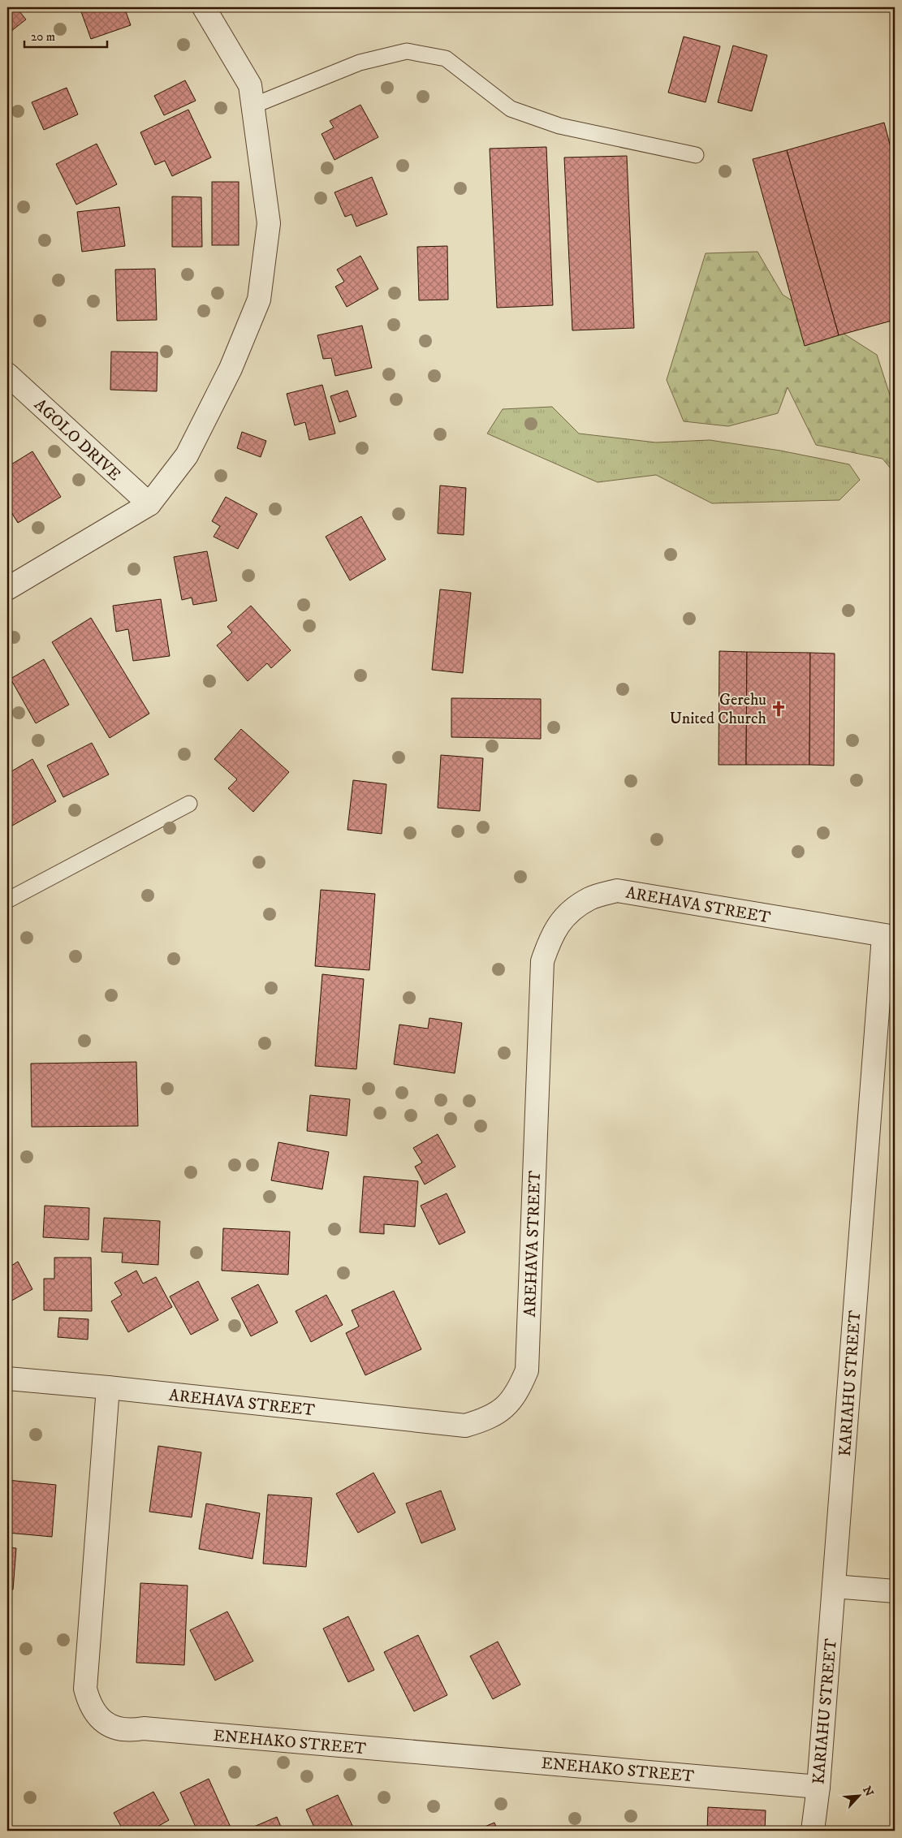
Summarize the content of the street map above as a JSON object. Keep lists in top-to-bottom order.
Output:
{
  "streets": {
    "street": [
      "AGOLO DRIVE",
      "AREHAVA STREET",
      "KARIAHU STREET",
      "ENEHAKO STREET"
    ]
  },
  "crossings": [
    ["AREHAVA STREET", "KARIAHU STREET"],
    ["AREHAVA STREET", "ENEHAKO STREET"],
    ["KARIAHU STREET", "ENEHAKO STREET"]
  ],
  "places": {
    "church": ["Gerehu United Church"]
  },
  "scale_bar": "20 m",
  "north": "top right"
}
